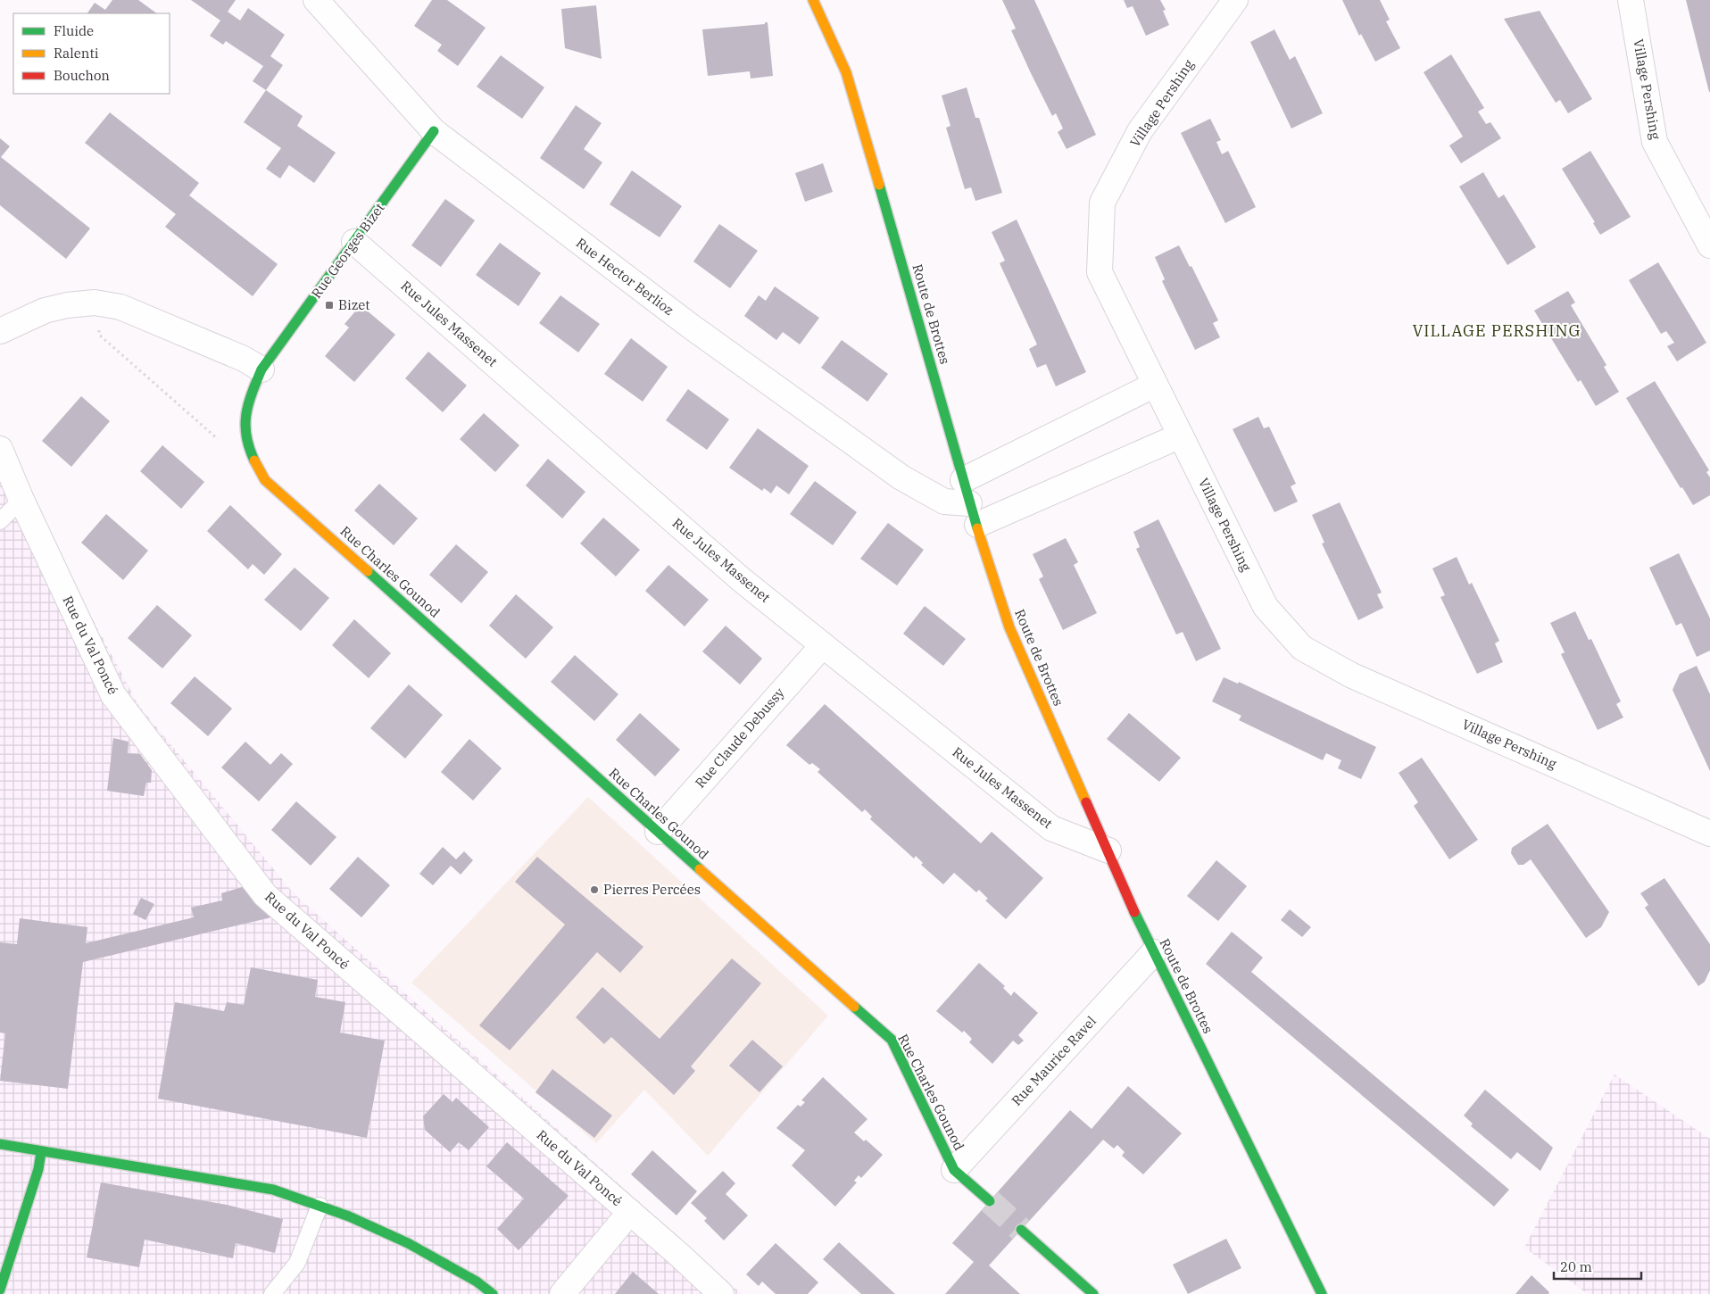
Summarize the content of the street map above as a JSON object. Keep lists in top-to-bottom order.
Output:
{
  "streets": {
    "street": [
      "Village Pershing",
      "Rue Georges Bizet",
      "Rue Hector Berlioz",
      "Route de Brottes",
      "Rue Jules Massenet",
      "Rue Charles Gounod",
      "Rue du Val Poncé",
      "Rue Claude Debussy",
      "Rue Maurice Ravel"
    ]
  },
  "crossings": [
    ["Rue Georges Bizet", "Rue Hector Berlioz"],
    ["Rue Georges Bizet", "Rue Jules Massenet"],
    ["Rue Georges Bizet", "Rue Charles Gounod"],
    ["Rue Hector Berlioz", "Route de Brottes"],
    ["Route de Brottes", "Rue Jules Massenet"],
    ["Route de Brottes", "Rue Maurice Ravel"],
    ["Rue Jules Massenet", "Rue Claude Debussy"],
    ["Rue Charles Gounod", "Rue Claude Debussy"],
    ["Rue Charles Gounod", "Rue Maurice Ravel"]
  ],
  "districts": ["VILLAGE PERSHING"],
  "places": {
    "transit": ["Bizet"],
    "other": ["Pierres Percées"]
  },
  "legend": ["Fluide", "Ralenti", "Bouchon"],
  "scale_bar": "20 m"
}
